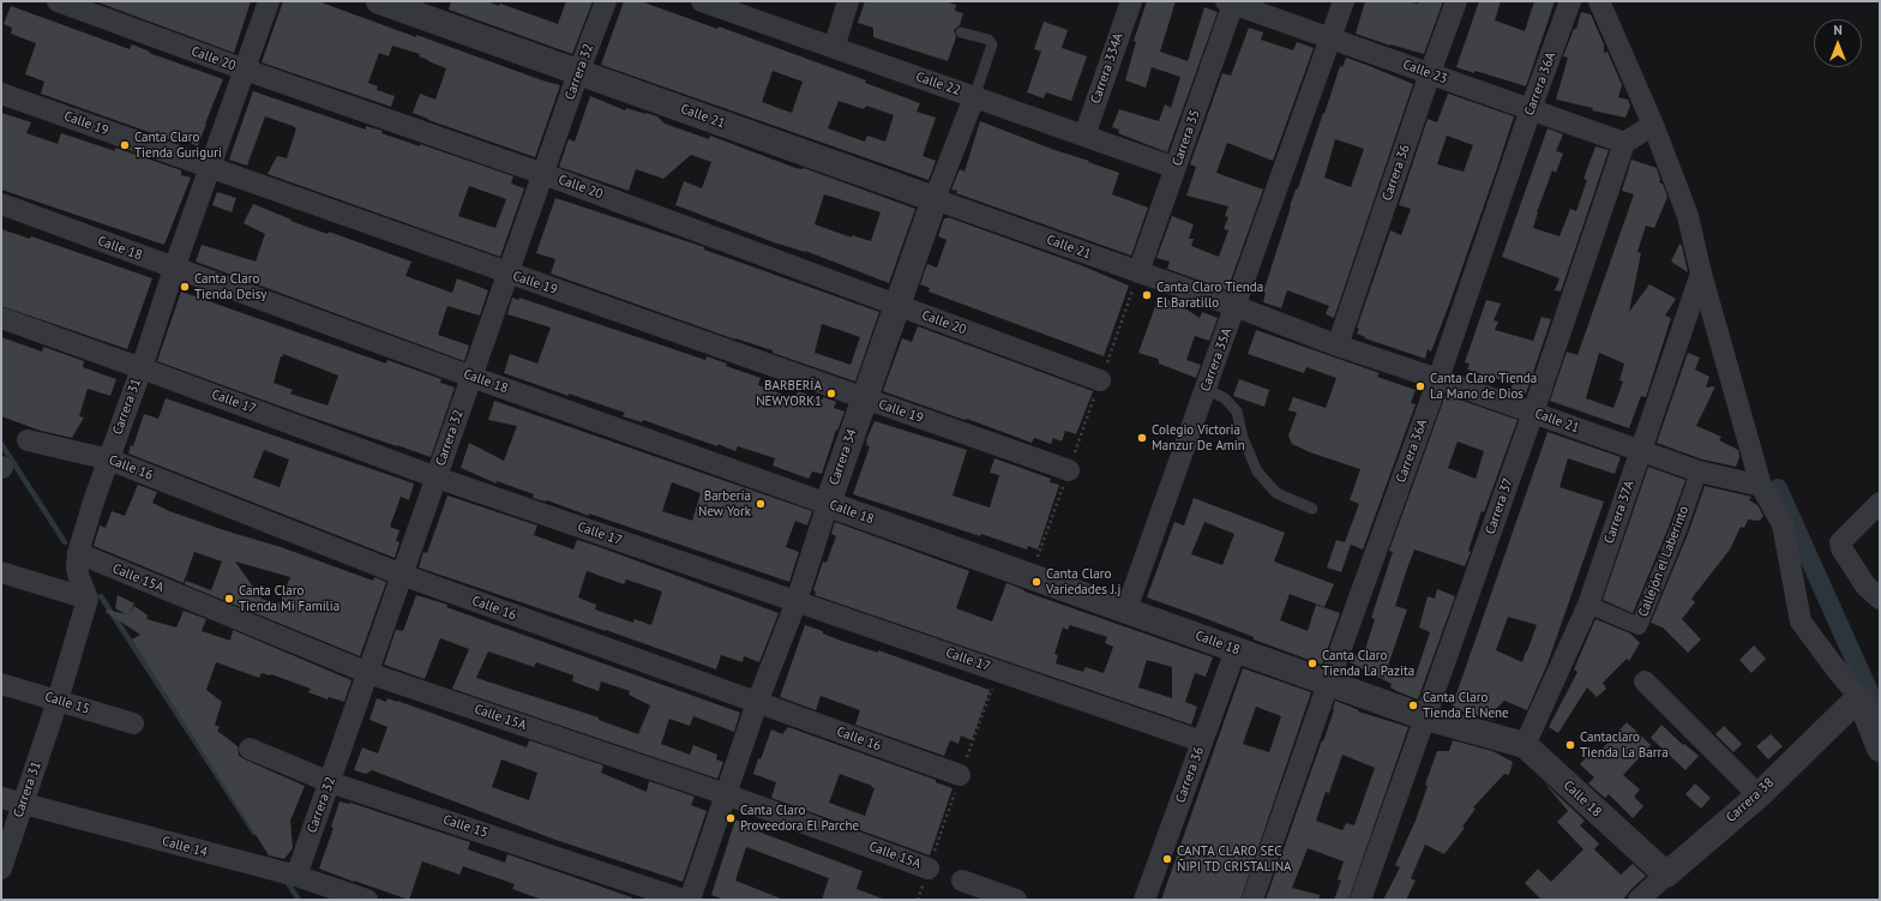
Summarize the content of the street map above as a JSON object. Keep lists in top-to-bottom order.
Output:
{
  "streets": {
    "street": [
      "Calle 20",
      "Carrera 334A",
      "Carrera 32",
      "Calle 23",
      "Calle 22",
      "Carrera 36A",
      "Calle 21",
      "Calle 19",
      "Carrera 35",
      "Carrera 36",
      "Calle 18",
      "Carrera 35A",
      "Calle 17",
      "Carrera 31",
      "Carrera 34",
      "Calle 16",
      "Carrera 37",
      "Carrera 37A",
      "Callejón el Laberinto",
      "Calle 15A",
      "Calle 15",
      "Carrera 38",
      "Calle 14"
    ]
  },
  "crossings": [
    ["Calle 20", "Carrera 32"],
    ["Calle 20", "Carrera 31"],
    ["Calle 20", "Carrera 34"],
    ["Carrera 334A", "Calle 22"],
    ["Carrera 32", "Calle 21"],
    ["Carrera 32", "Calle 19"],
    ["Carrera 32", "Calle 18"],
    ["Carrera 32", "Calle 17"],
    ["Carrera 32", "Calle 16"],
    ["Carrera 32", "Calle 15A"],
    ["Carrera 32", "Calle 15"],
    ["Carrera 32", "Calle 14"],
    ["Calle 23", "Carrera 36A"],
    ["Calle 23", "Carrera 35"],
    ["Calle 23", "Carrera 36"],
    ["Calle 23", "Carrera 35A"],
    ["Calle 23", "Carrera 37"],
    ["Calle 22", "Carrera 35"],
    ["Calle 22", "Carrera 34"],
    ["Carrera 36A", "Calle 21"],
    ["Carrera 36A", "Calle 18"],
    ["Calle 21", "Carrera 35"],
    ["Calle 21", "Carrera 36"],
    ["Calle 21", "Carrera 35A"],
    ["Calle 21", "Carrera 34"],
    ["Calle 21", "Carrera 37"],
    ["Calle 21", "Carrera 37A"],
    ["Calle 21", "Callejón el Laberinto"],
    ["Calle 19", "Carrera 31"],
    ["Calle 19", "Carrera 34"],
    ["Carrera 36", "Calle 18"],
    ["Carrera 36", "Calle 17"],
    ["Calle 18", "Carrera 35A"],
    ["Calle 18", "Carrera 31"],
    ["Calle 18", "Carrera 34"],
    ["Calle 18", "Carrera 37"],
    ["Calle 18", "Carrera 37A"],
    ["Calle 18", "Carrera 38"],
    ["Calle 17", "Carrera 31"],
    ["Calle 17", "Carrera 34"],
    ["Carrera 31", "Calle 16"],
    ["Carrera 31", "Calle 15A"],
    ["Carrera 31", "Calle 15"],
    ["Carrera 31", "Calle 14"],
    ["Carrera 34", "Calle 16"],
    ["Carrera 34", "Calle 15A"],
    ["Carrera 37A", "Callejón el Laberinto"]
  ],
  "places": [
    "Canta Claro Tienda Guriguri",
    "Canta Claro Tienda Deisy",
    "Canta Claro Tienda El Baratillo",
    "Canta Claro Tienda La Mano de Dios",
    "BARBERÍA NEWYORK1",
    "Colegio Victoria Manzur De Amin",
    "Barbería New York",
    "Canta Claro Variedades J.j",
    "Canta Claro Tienda Mi Familia",
    "Canta Claro Tienda La Pazita",
    "Canta Claro Tienda El Nene",
    "Cantaclaro Tienda La Barra",
    "Canta Claro Proveedora El Parche",
    "CANTA CLARO SEC ÑIPI TD CRISTALINA"
  ],
  "north": "top"
}
